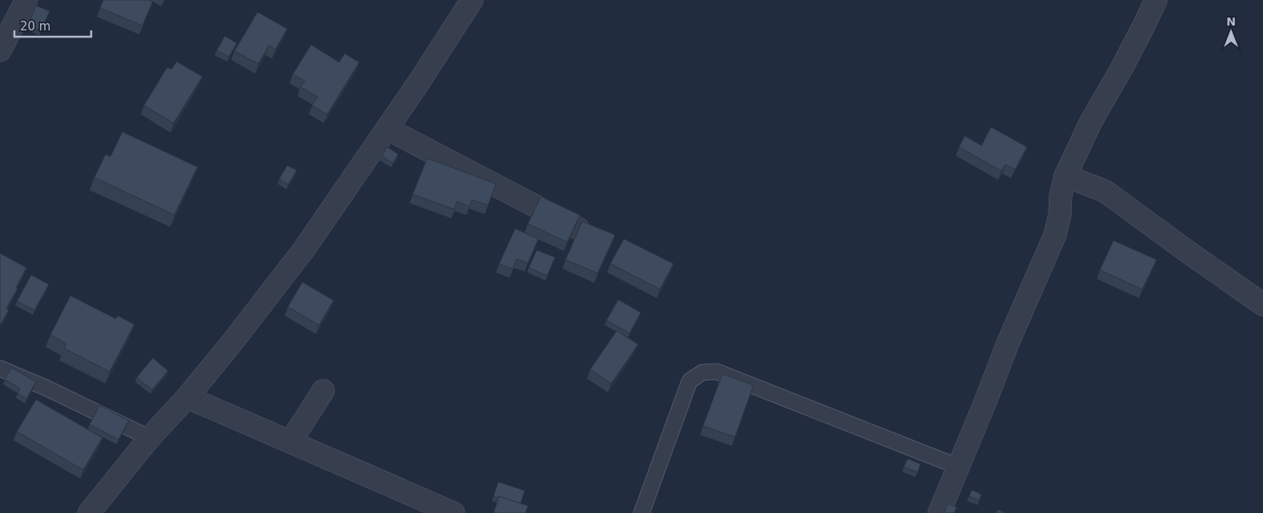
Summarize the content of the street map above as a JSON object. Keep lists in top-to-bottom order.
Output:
{
  "scale_bar": "20 m",
  "north": "top"
}
